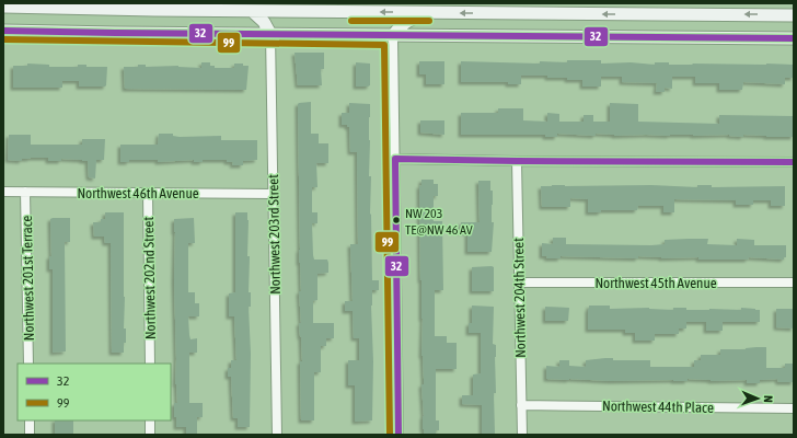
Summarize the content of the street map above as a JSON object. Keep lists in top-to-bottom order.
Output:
{
  "streets": {
    "street": [
      "Northwest 46th Avenue",
      "Northwest 203rd Street",
      "Northwest 201st Terrace",
      "Northwest 202nd Street",
      "Northwest 45th Avenue",
      "Northwest 204th Street",
      "Northwest 44th Place"
    ]
  },
  "crossings": [
    ["Northwest 46th Avenue", "Northwest 203rd Street"],
    ["Northwest 46th Avenue", "Northwest 201st Terrace"],
    ["Northwest 46th Avenue", "Northwest 202nd Street"],
    ["Northwest 45th Avenue", "Northwest 204th Street"],
    ["Northwest 204th Street", "Northwest 44th Place"]
  ],
  "places": ["NW 203 TE@NW 46 AV"],
  "lines": ["transit line 99", "transit line 32"],
  "legend": ["32", "99"],
  "north": "right"
}
